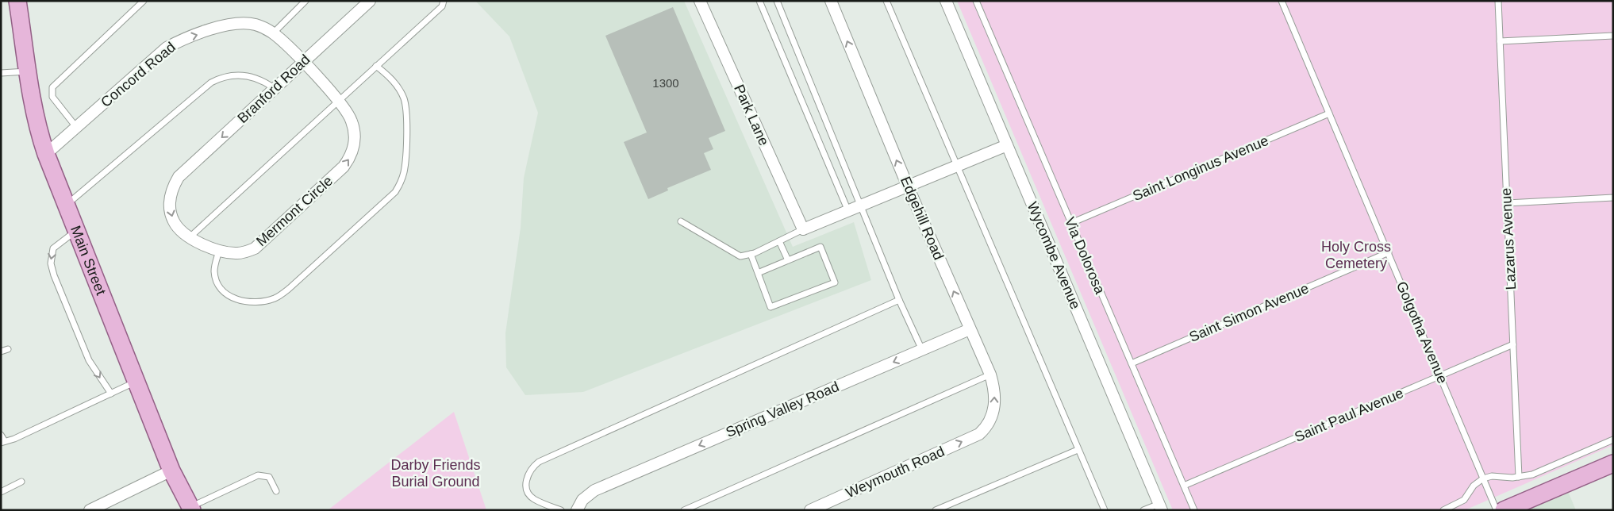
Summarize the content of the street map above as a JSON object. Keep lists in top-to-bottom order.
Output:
{
  "streets": {
    "main road": ["Main Street"],
    "street": [
      "Concord Road",
      "Branford Road",
      "Park Lane",
      "Mermont Circle",
      "Edgehill Road",
      "Wycombe Avenue",
      "Spring Valley Road",
      "Weymouth Road"
    ],
    "lane": [
      "Saint Longinus Avenue",
      "Lazarus Avenue",
      "Via Dolorosa",
      "Saint Simon Avenue",
      "Golgotha Avenue",
      "Saint Paul Avenue"
    ]
  },
  "crossings": [
    ["Concord Road", "Branford Road"],
    ["Concord Road", "Mermont Circle"],
    ["Concord Road", "Main Street"],
    ["Branford Road", "Mermont Circle"],
    ["Saint Longinus Avenue", "Via Dolorosa"],
    ["Saint Longinus Avenue", "Golgotha Avenue"],
    ["Edgehill Road", "Spring Valley Road"],
    ["Edgehill Road", "Weymouth Road"],
    ["Lazarus Avenue", "Saint Paul Avenue"],
    ["Via Dolorosa", "Saint Simon Avenue"],
    ["Via Dolorosa", "Saint Paul Avenue"],
    ["Saint Simon Avenue", "Golgotha Avenue"],
    ["Golgotha Avenue", "Saint Paul Avenue"]
  ],
  "one_way": [
    "Concord Road",
    "Branford Road",
    "Edgehill Road",
    "Spring Valley Road",
    "Weymouth Road"
  ],
  "parks": ["Holy Cross Cemetery", "Darby Friends Burial Ground"],
  "house_numbers": ["1300"]
}
